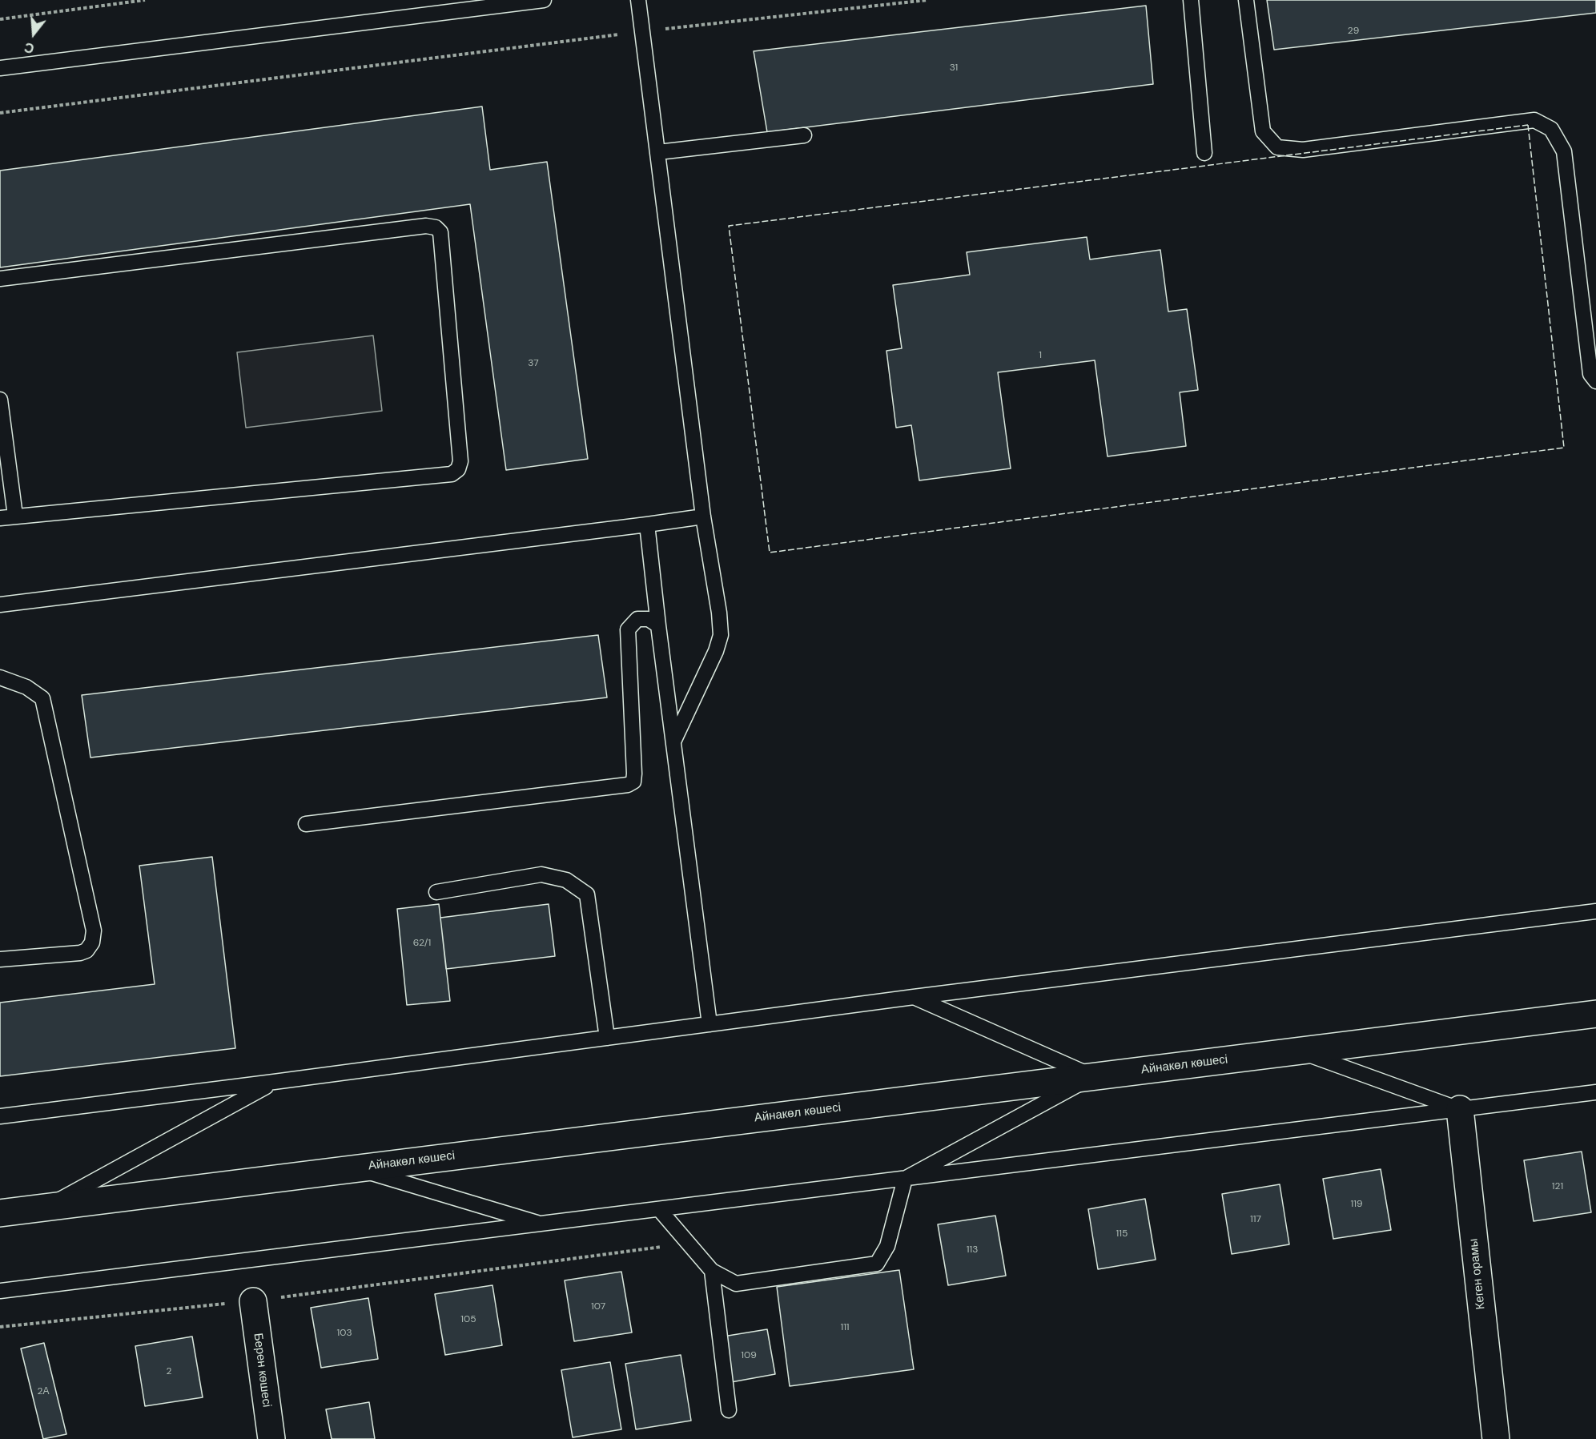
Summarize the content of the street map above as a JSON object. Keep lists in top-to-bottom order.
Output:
{
  "streets": {
    "street": ["Айнакөл көшесі", "Кеген орамы", "Берен көшесі"]
  },
  "house_numbers": [
    "29",
    "31",
    "1",
    "37",
    "62/1",
    "121",
    "119",
    "117",
    "115",
    "113",
    "107",
    "105",
    "111",
    "103",
    "109",
    "2",
    "2А"
  ],
  "north": "bottom"
}
